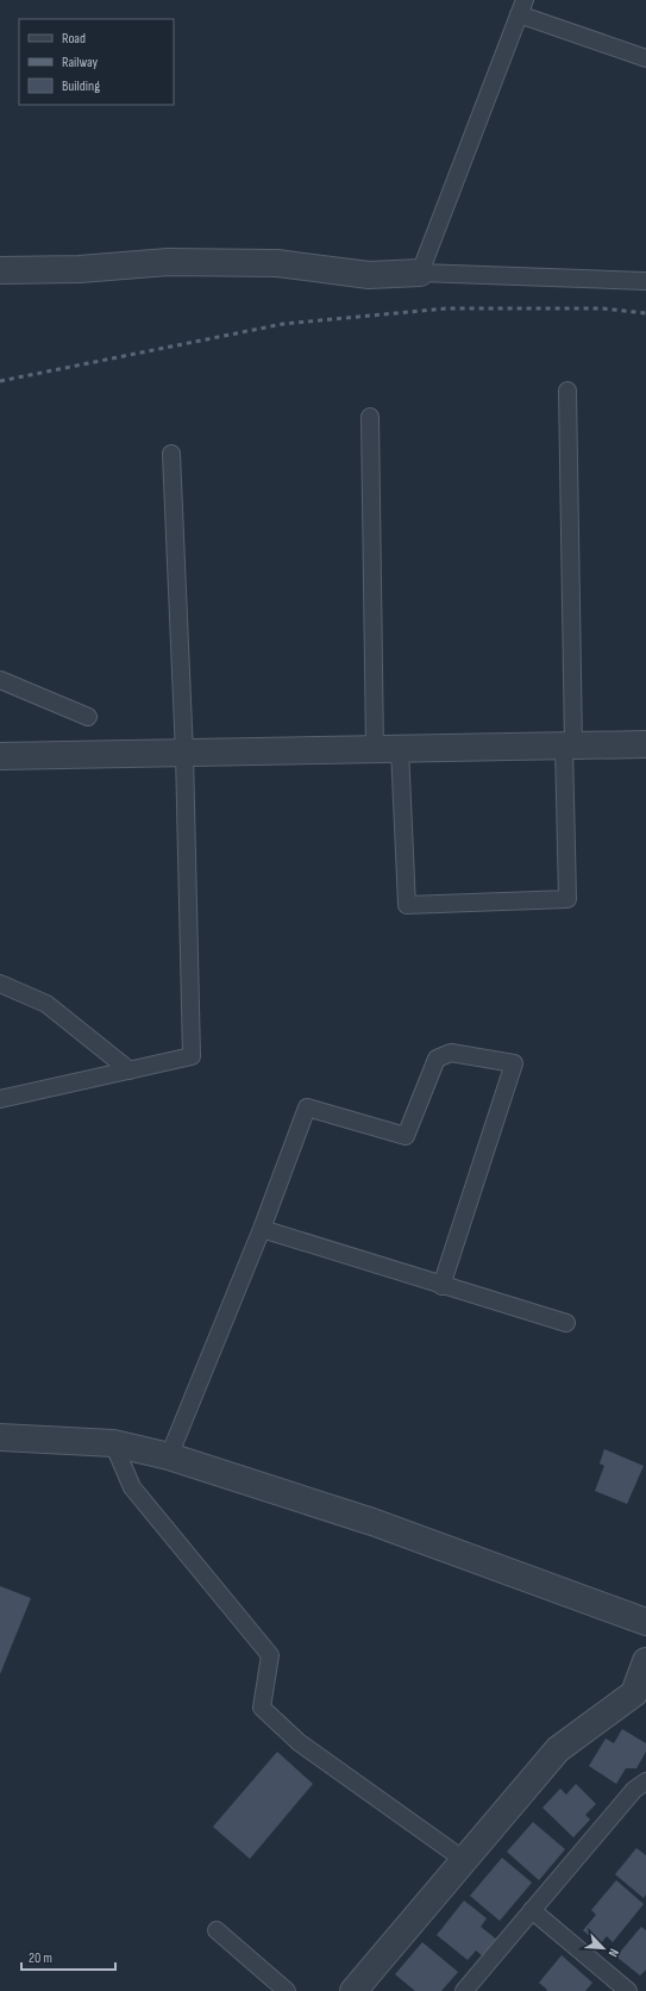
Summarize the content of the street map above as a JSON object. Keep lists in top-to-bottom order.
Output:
{
  "legend": ["Road", "Railway", "Building"],
  "scale_bar": "20 m",
  "north": "bottom right"
}
